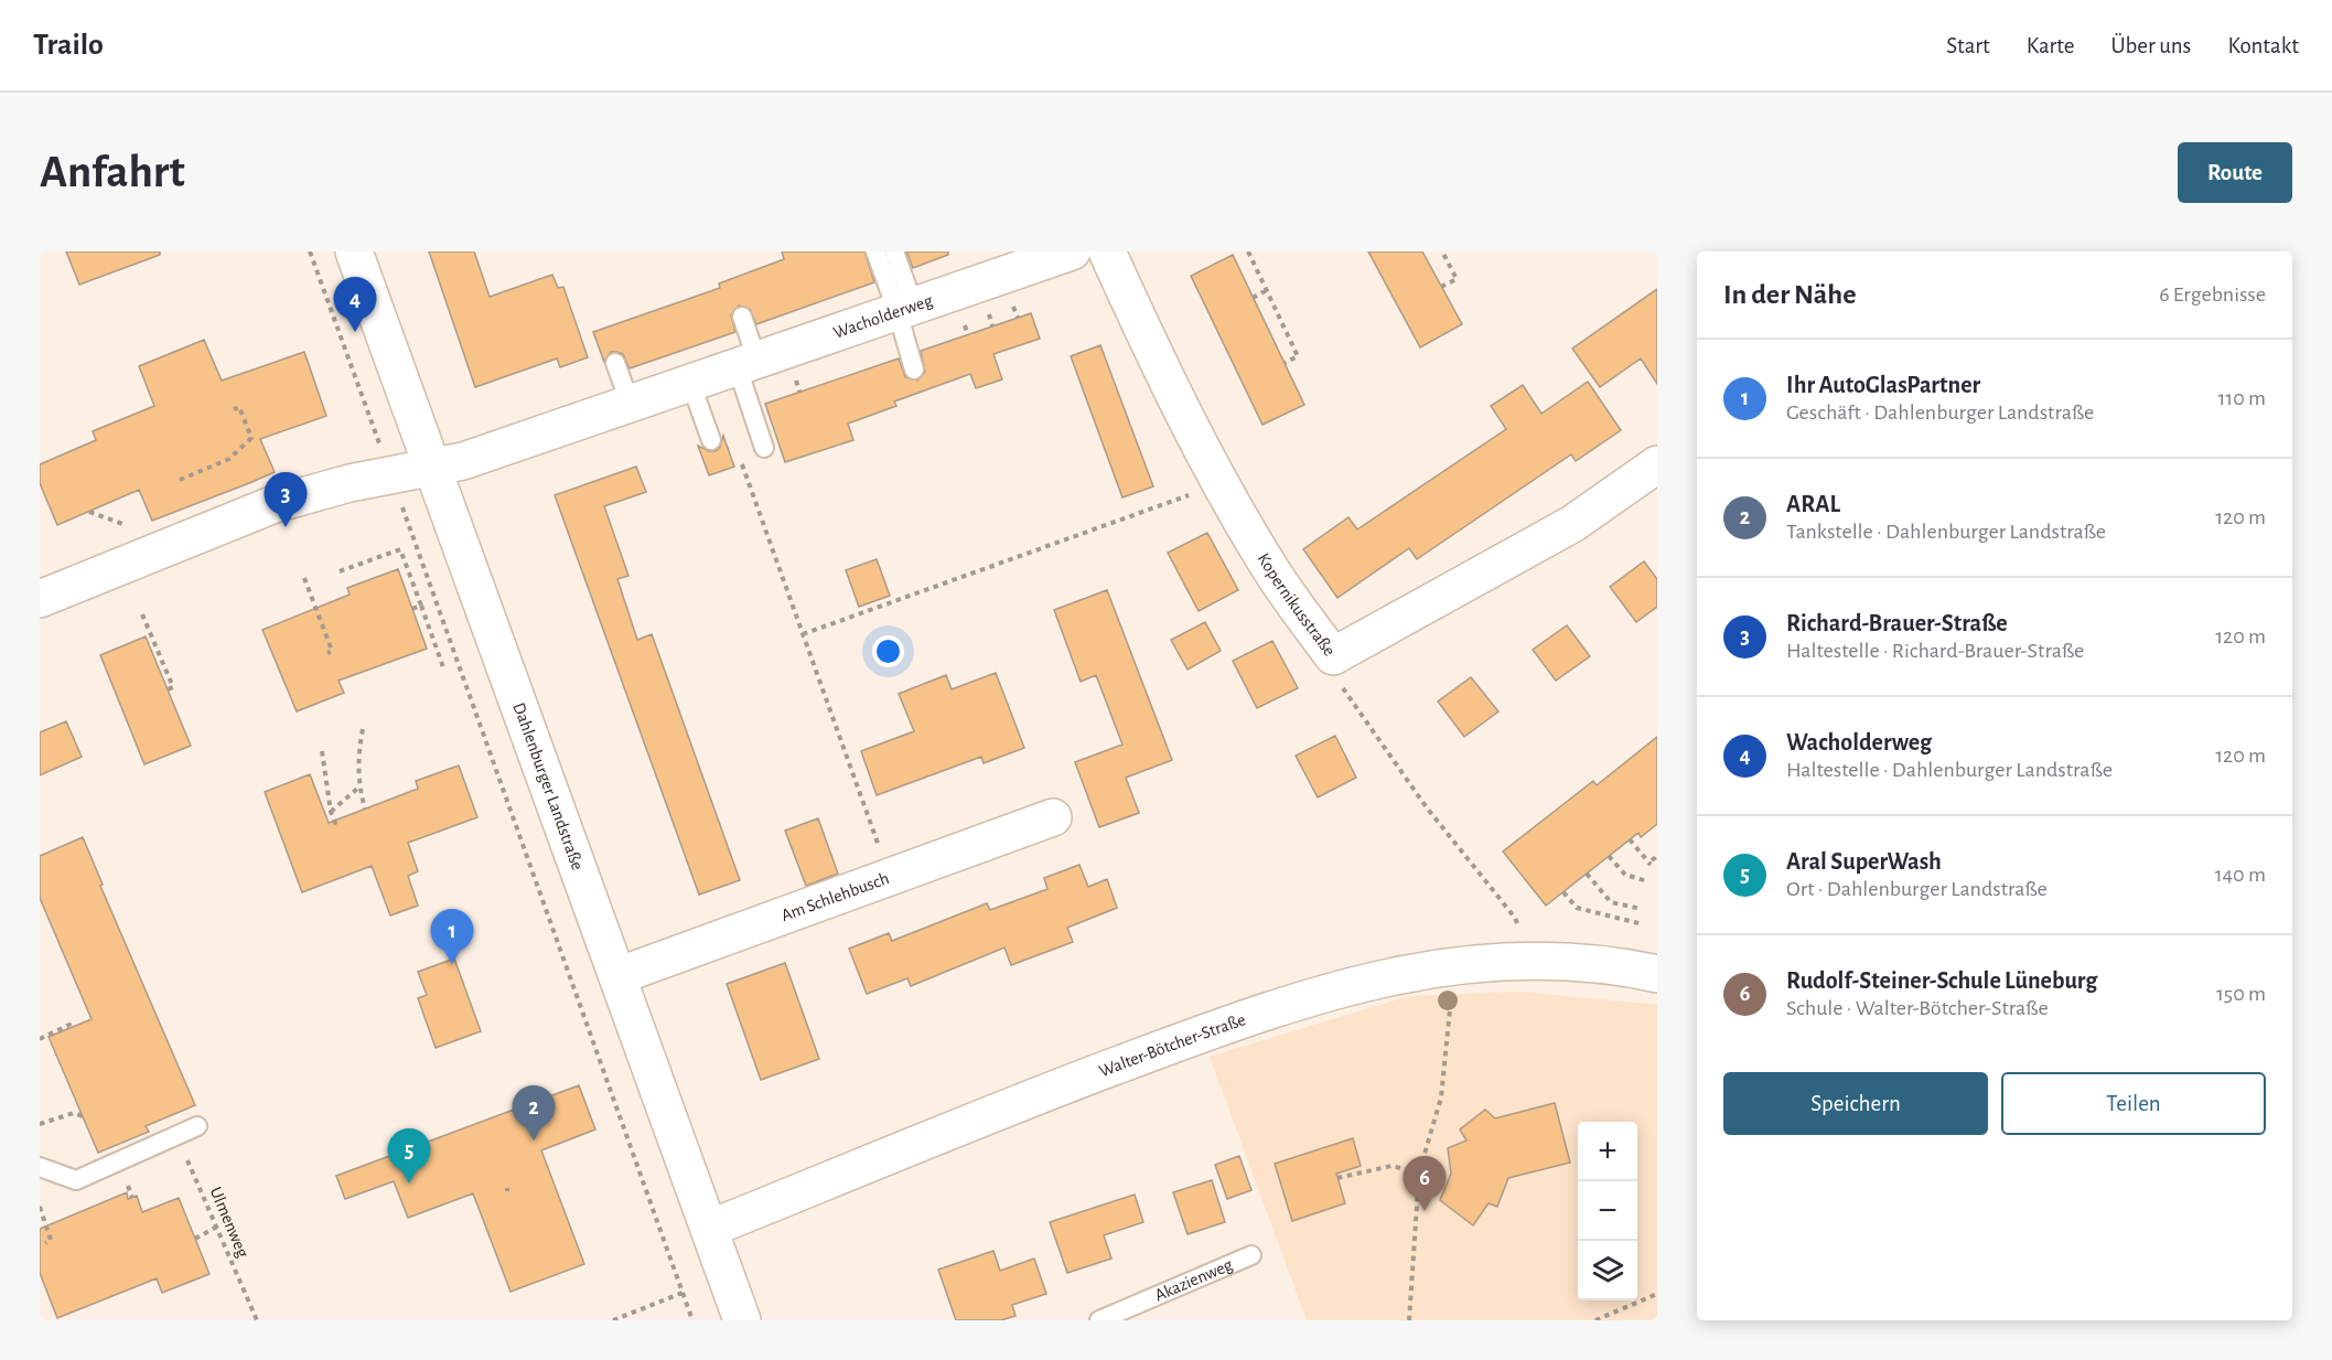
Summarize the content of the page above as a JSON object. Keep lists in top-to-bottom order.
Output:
{
  "streets": {
    "street": [
      "Wacholderweg",
      "Kopernikusstraße",
      "Dahlenburger Landstraße",
      "Am Schlehbusch",
      "Walter-Bötcher-Straße"
    ],
    "lane": ["Akazienweg"],
    "path": ["Ulmenweg"]
  },
  "crossings": [
    ["Wacholderweg", "Dahlenburger Landstraße"],
    ["Dahlenburger Landstraße", "Am Schlehbusch"],
    ["Dahlenburger Landstraße", "Walter-Bötcher-Straße"]
  ],
  "page": {
    "header": "Trailo",
    "nav": [
      "Start",
      "Karte",
      "Über uns",
      "Kontakt"
    ],
    "buttons": [
      "Route",
      ["Speichern", "Teilen"]
    ],
    "title": "Anfahrt",
    "heading": ["In der Nähe", "6 Ergebnisse"],
    "pins": [
      "4",
      "3",
      "1",
      "2",
      "5",
      "6"
    ],
    "list": [
      {
        "mark": "1",
        "name": "Ihr AutoGlasPartner",
        "note": "Geschäft · Dahlenburger Landstraße",
        "value": "110 m"
      },
      {
        "mark": "2",
        "name": "ARAL",
        "note": "Tankstelle · Dahlenburger Landstraße",
        "value": "120 m"
      },
      {
        "mark": "3",
        "name": "Richard-Brauer-Straße",
        "note": "Haltestelle · Richard-Brauer-Straße",
        "value": "120 m"
      },
      {
        "mark": "4",
        "name": "Wacholderweg",
        "note": "Haltestelle · Dahlenburger Landstraße",
        "value": "120 m"
      },
      {
        "mark": "5",
        "name": "Aral SuperWash",
        "note": "Ort · Dahlenburger Landstraße",
        "value": "140 m"
      },
      {
        "mark": "6",
        "name": "Rudolf-Steiner-Schule Lüneburg",
        "note": "Schule · Walter-Bötcher-Straße",
        "value": "150 m"
      }
    ],
    "map_buttons": ["+", "−"]
  }
}
